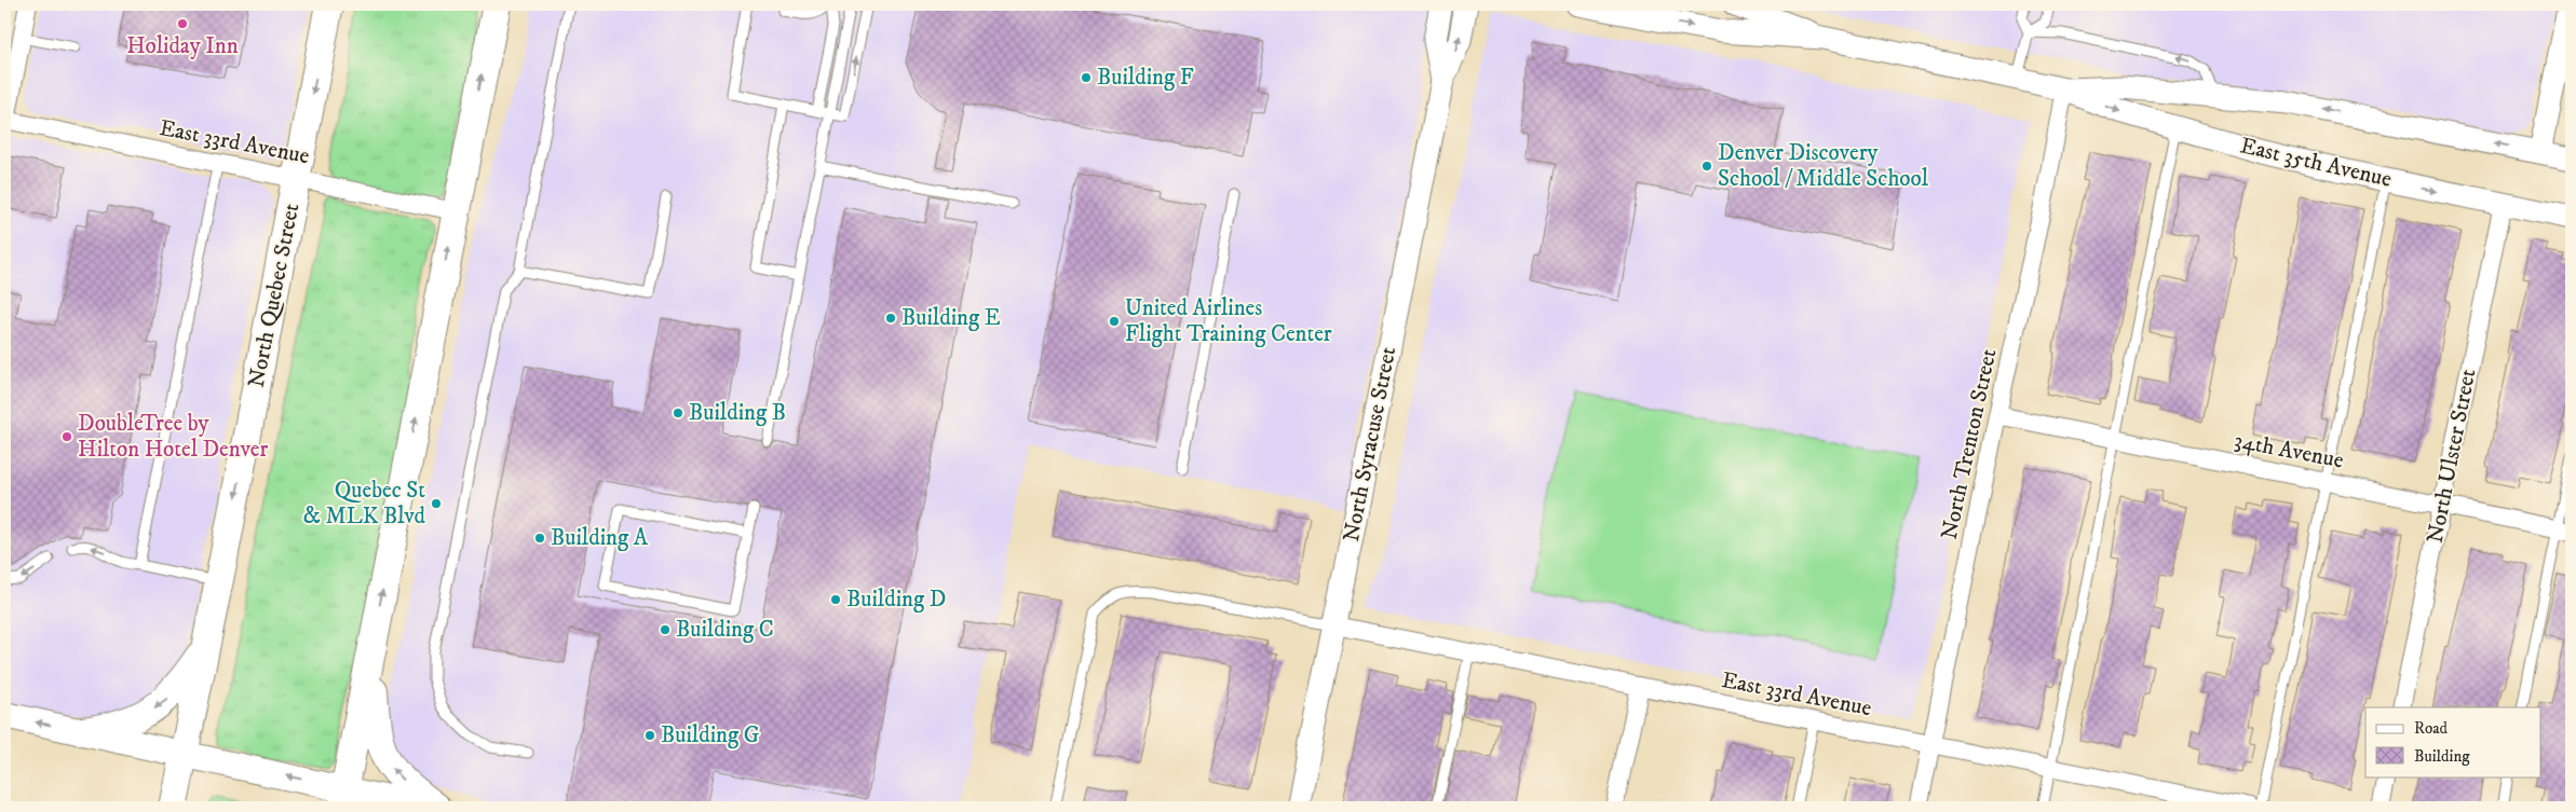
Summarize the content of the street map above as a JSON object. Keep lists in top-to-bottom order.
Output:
{
  "streets": {
    "main road": ["North Quebec Street"],
    "street": [
      "East 33rd Avenue",
      "East 35th Avenue",
      "North Syracuse Street",
      "North Trenton Street",
      "34th Avenue",
      "North Ulster Street"
    ]
  },
  "crossings": [
    ["East 33rd Avenue", "North Quebec Street"],
    ["East 33rd Avenue", "North Syracuse Street"],
    ["East 33rd Avenue", "North Trenton Street"],
    ["East 35th Avenue", "North Trenton Street"],
    ["East 35th Avenue", "North Ulster Street"],
    ["North Trenton Street", "34th Avenue"],
    ["34th Avenue", "North Ulster Street"]
  ],
  "places": [
    "Holiday Inn",
    "Building F",
    "Denver Discovery School / Middle School",
    "Building E",
    "United Airlines Flight Training Center",
    "Building B",
    "DoubleTree by Hilton Hotel Denver",
    "Quebec St & MLK Blvd",
    "Building A",
    "Building D",
    "Building C",
    "Building G"
  ],
  "legend": ["Road", "Building"]
}
